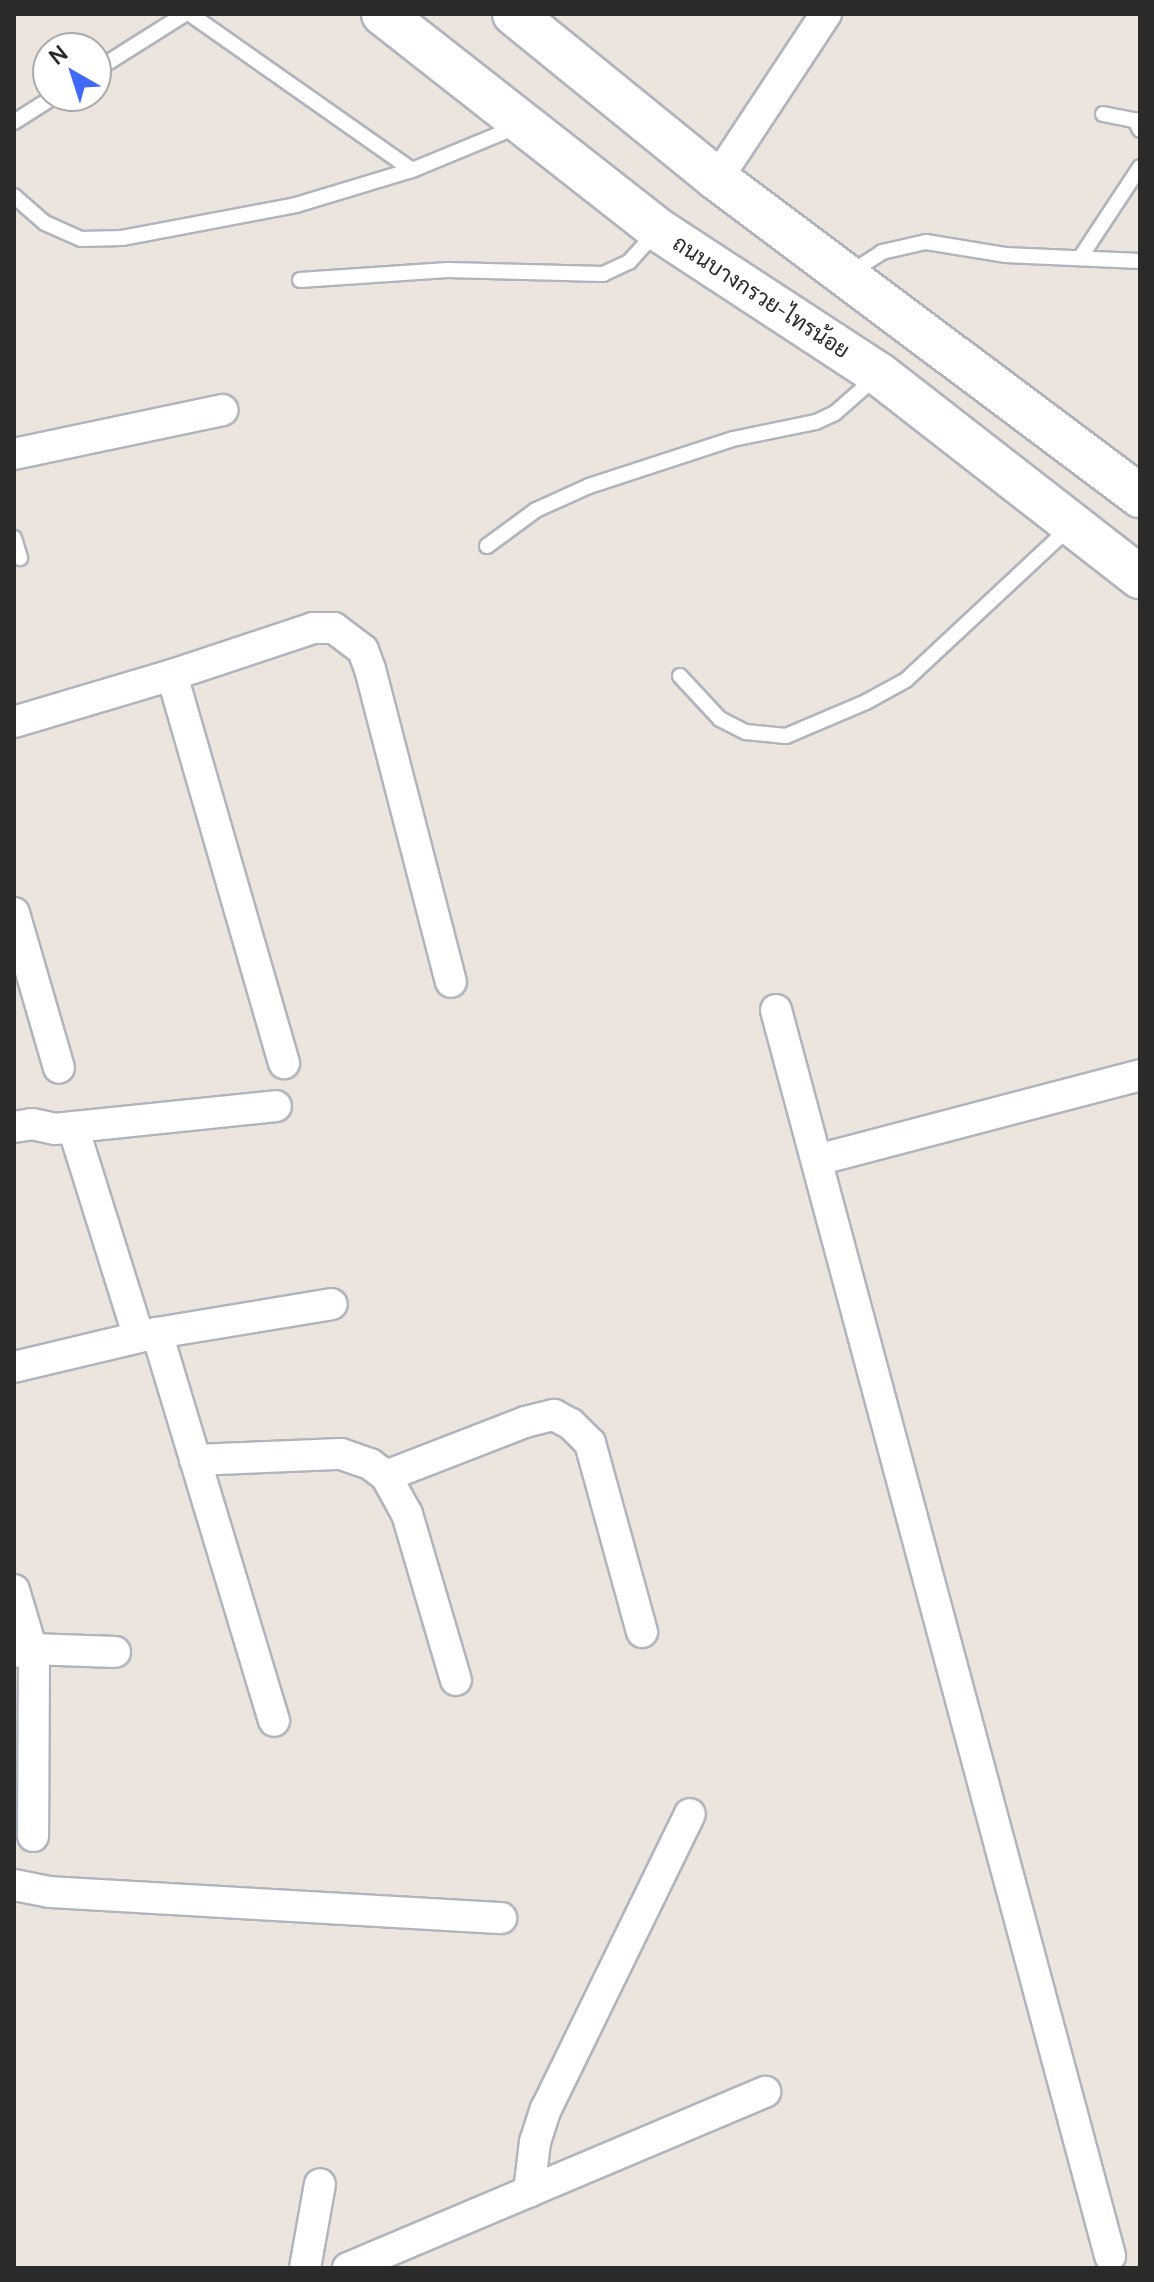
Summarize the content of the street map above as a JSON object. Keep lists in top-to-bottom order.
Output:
{
  "streets": {
    "main road": ["ถนนบางกรวย-ไทรน้อย"]
  },
  "north": "top left"
}
